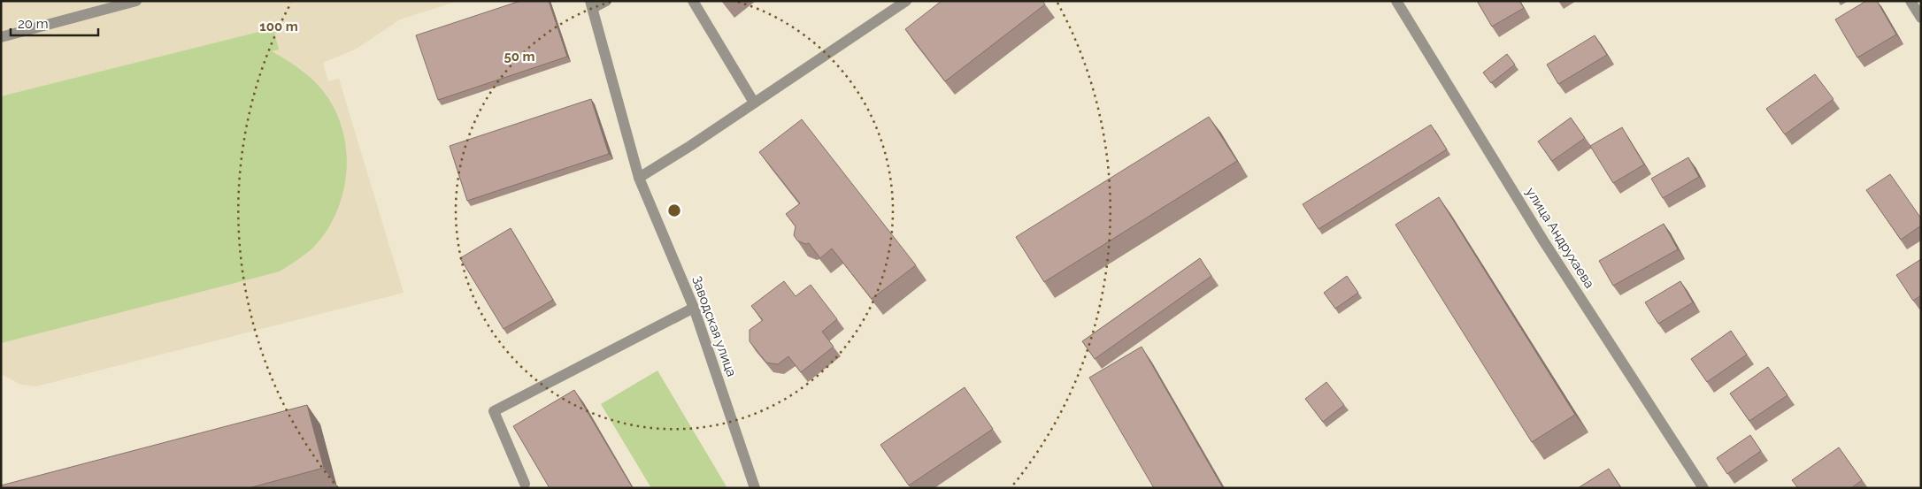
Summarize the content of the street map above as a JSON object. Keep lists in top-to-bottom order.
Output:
{
  "streets": {
    "street": ["улица Андрухаева", "Заводская улица"]
  },
  "scale_bar": "20 m",
  "rings": ["100 m", "50 m"]
}
